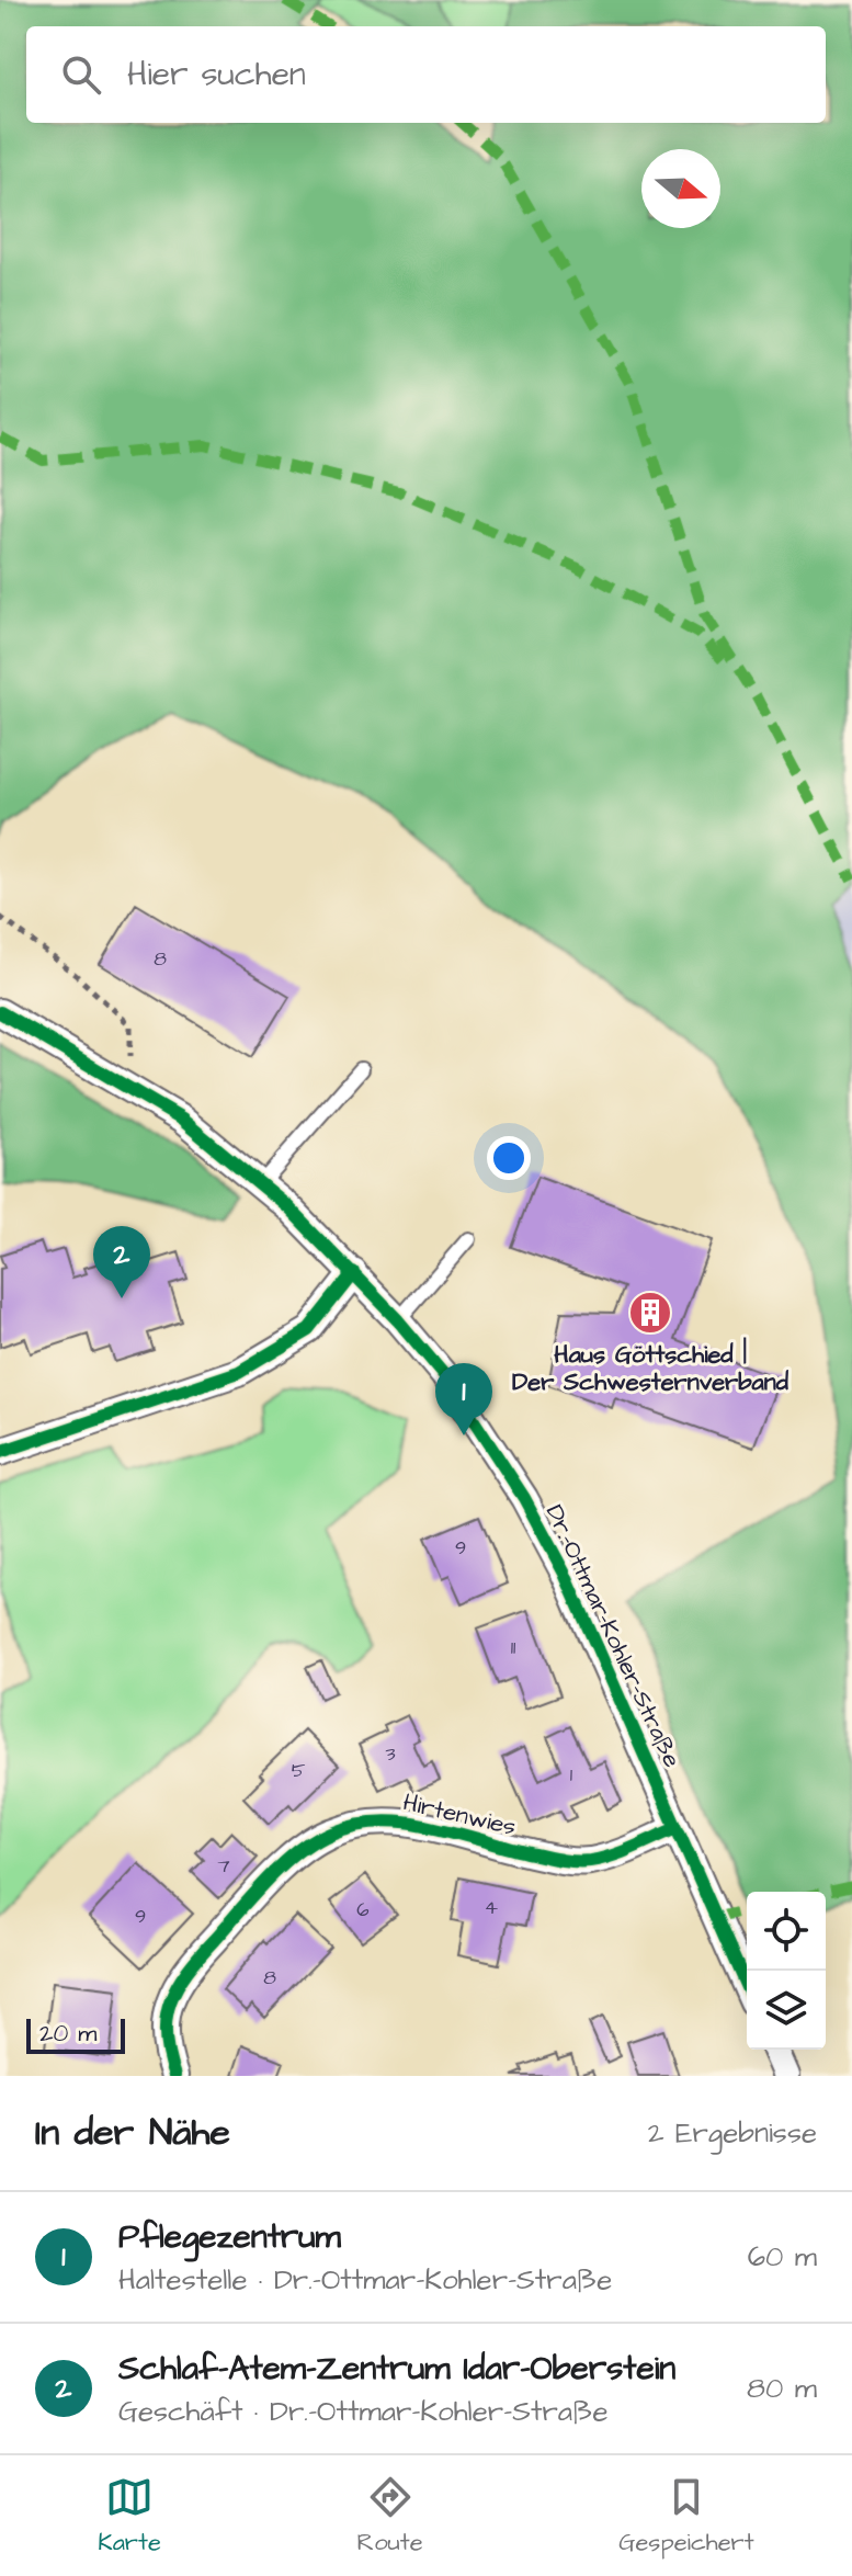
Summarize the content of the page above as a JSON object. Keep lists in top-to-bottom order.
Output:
{
  "streets": {
    "street": ["Dr.-Ottmar-Kohler-Straße", "Hirtenwies"]
  },
  "crossings": [
    ["Dr.-Ottmar-Kohler-Straße", "Hirtenwies"]
  ],
  "places": {
    "building": ["Haus Göttschied | Der Schwesternverband"]
  },
  "house_numbers": [
    "8",
    "9",
    "11",
    "3",
    "5",
    "1",
    "7",
    "4",
    "6",
    "9",
    "8"
  ],
  "scale_bar": "20 m",
  "north": "right",
  "page": {
    "search": "Hier suchen",
    "pins": ["2", "1"],
    "scale": "20 m",
    "heading": ["In der Nähe", "2 Ergebnisse"],
    "list": [
      {
        "mark": "1",
        "name": "Pflegezentrum",
        "note": "Haltestelle · Dr.-Ottmar-Kohler-Straße",
        "value": "60 m"
      },
      {
        "mark": "2",
        "name": "Schlaf-Atem-Zentrum Idar-Oberstein",
        "note": "Geschäft · Dr.-Ottmar-Kohler-Straße",
        "value": "80 m"
      }
    ],
    "nav": ["Karte", "Route", "Gespeichert"]
  }
}
